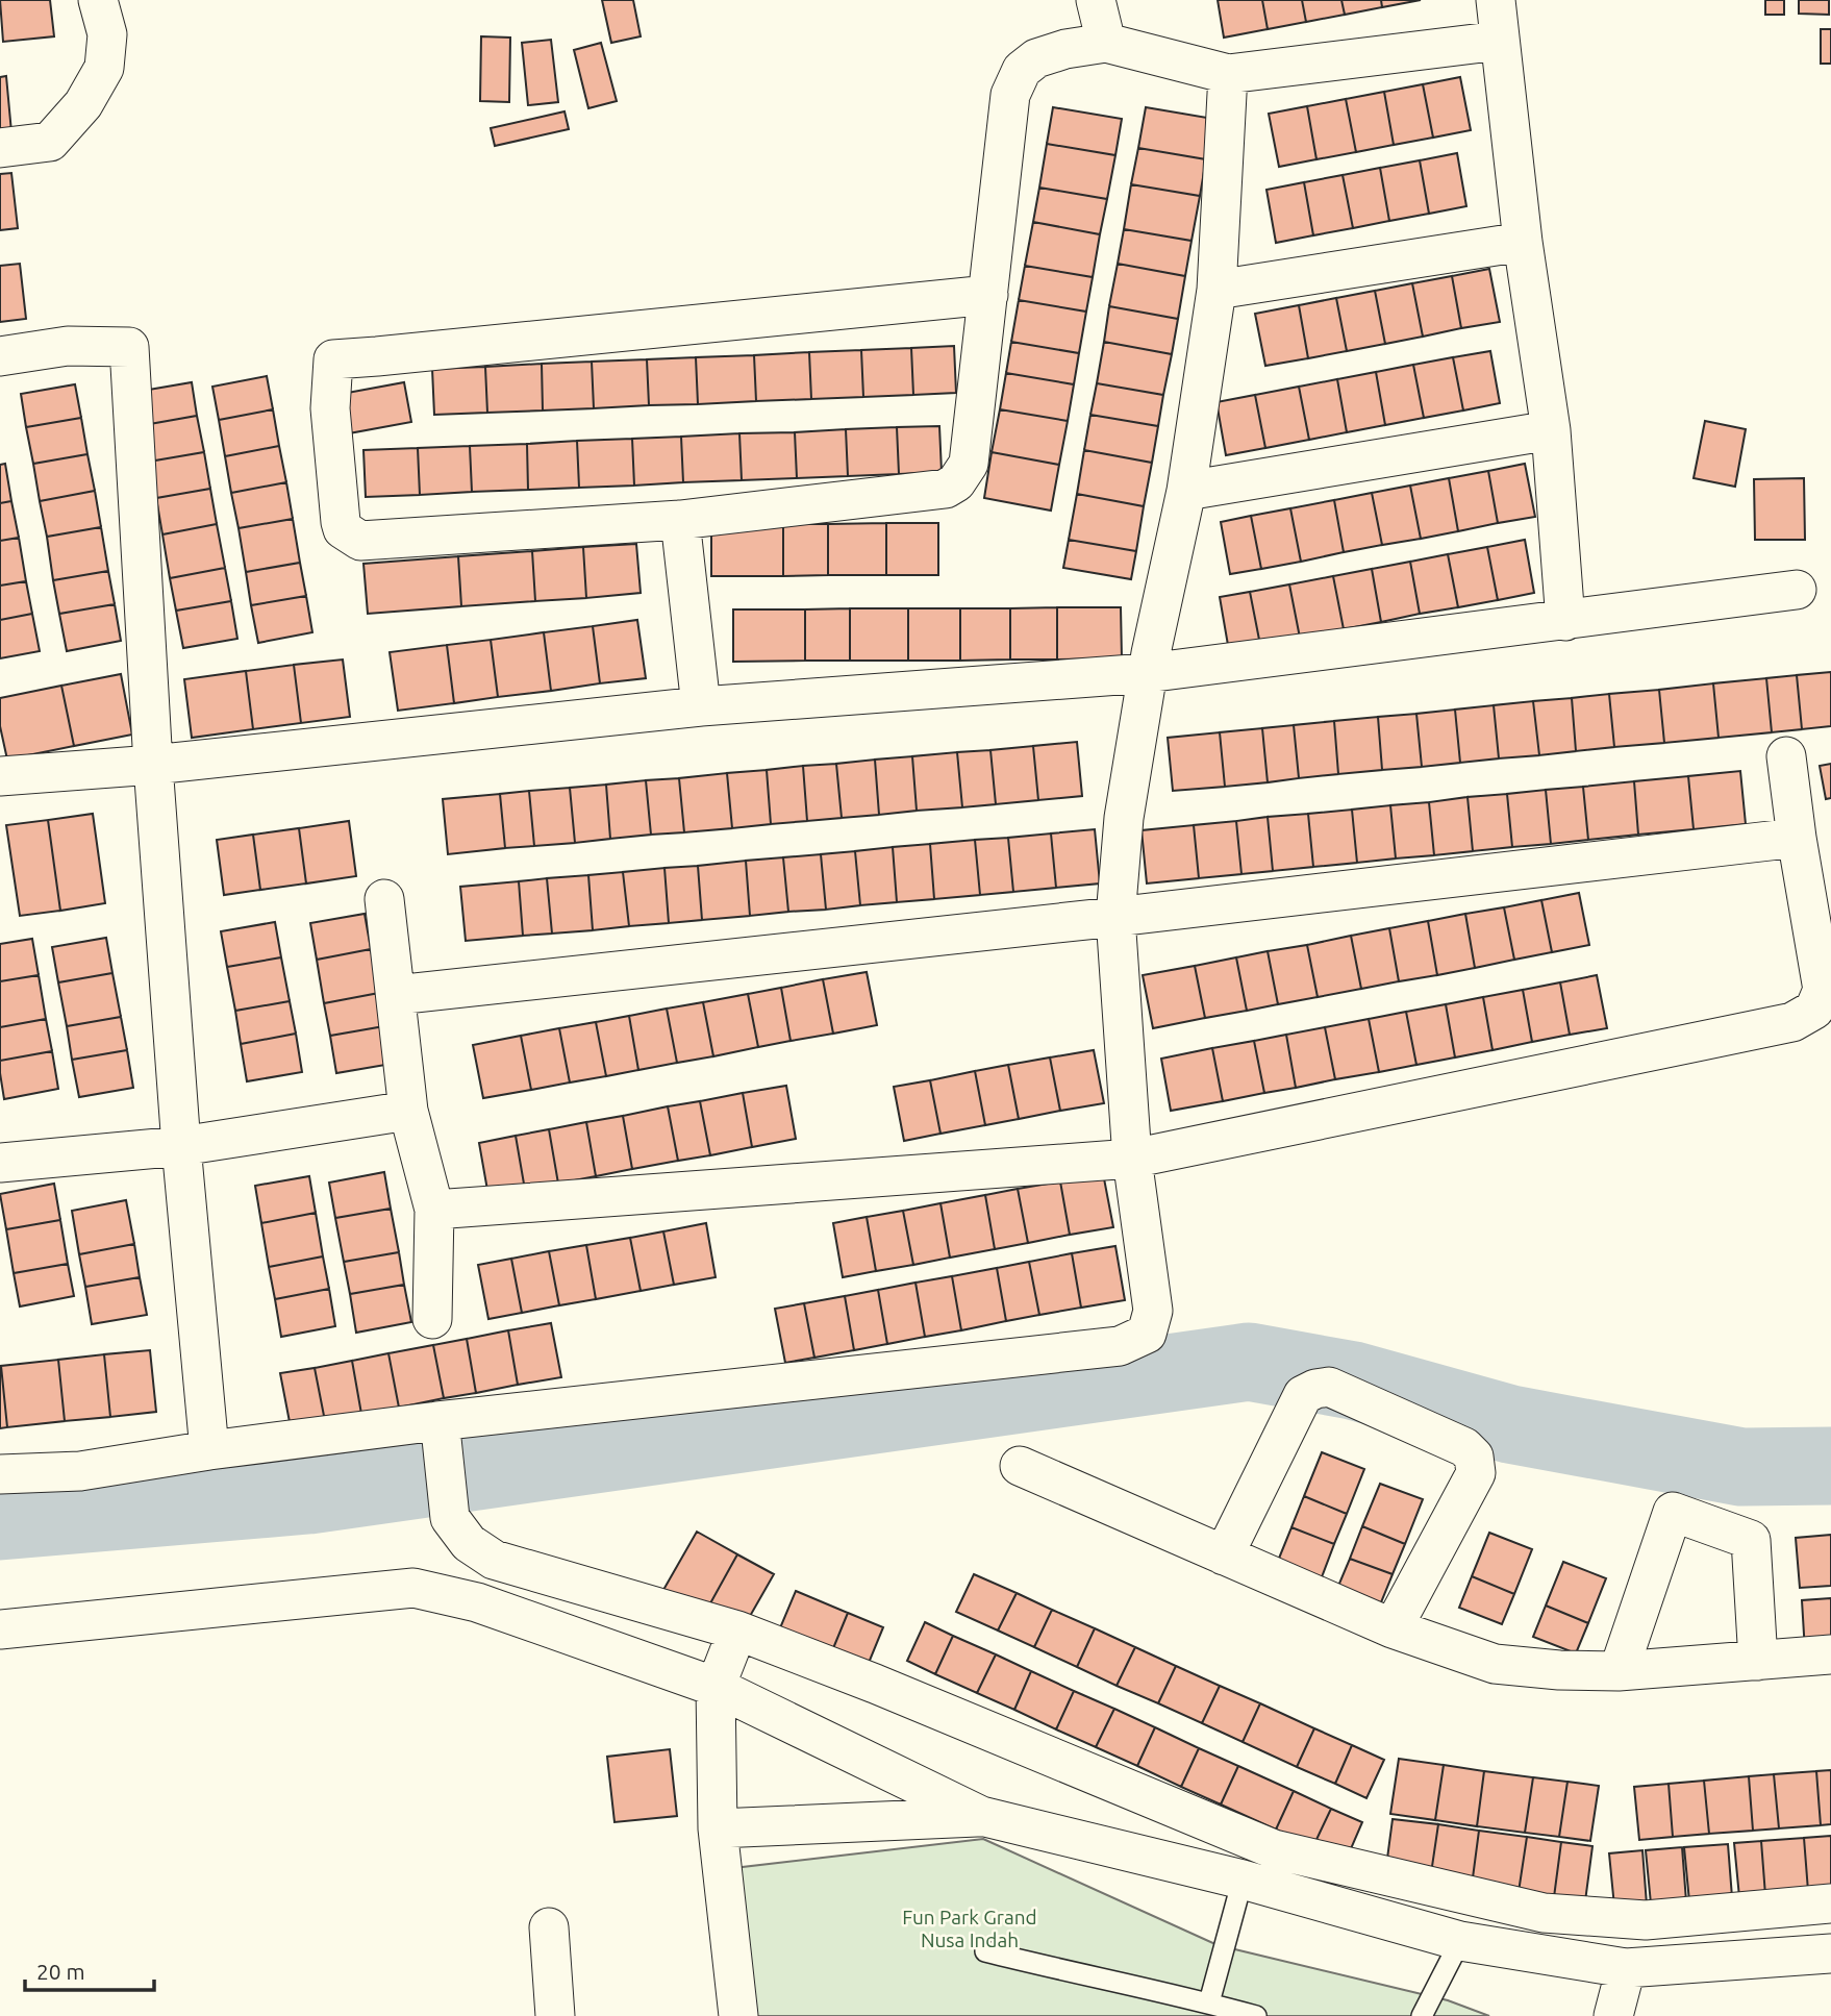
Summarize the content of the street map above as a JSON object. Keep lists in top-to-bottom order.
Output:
{
  "parks": ["Fun Park Grand Nusa Indah"],
  "scale_bar": "20 m"
}
